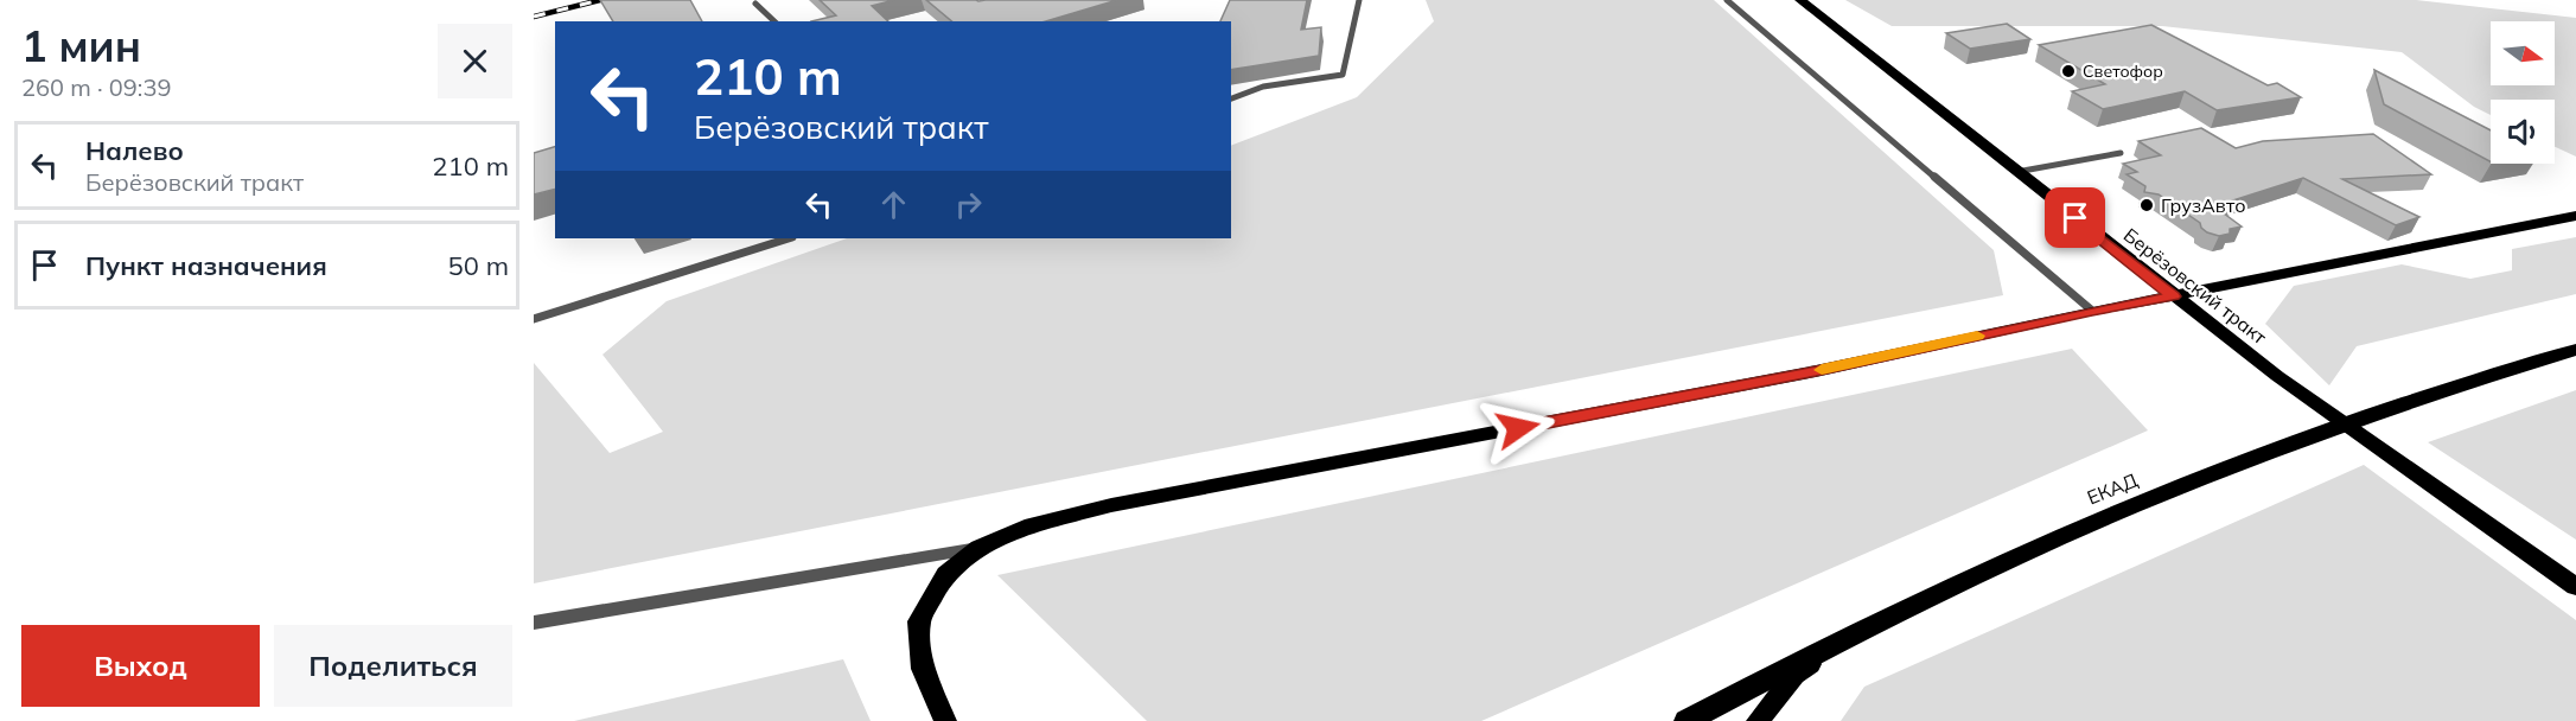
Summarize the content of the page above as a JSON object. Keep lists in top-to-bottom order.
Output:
{
  "streets": {
    "highway": ["ЕКАД"],
    "main road": ["Берёзовский тракт"]
  },
  "places": ["Светофор", "ГрузАвто"],
  "north": "right",
  "page": {
    "heading": ["1 мин", "260 m · 09:39"],
    "turn": ["210 m", "Берёзовский тракт"],
    "list": [
      {
        "name": "Налево",
        "note": "Берёзовский тракт",
        "value": "210 m"
      },
      {
        "name": "Пункт назначения",
        "value": "50 m"
      }
    ],
    "buttons": ["Выход", "Поделиться"]
  }
}
